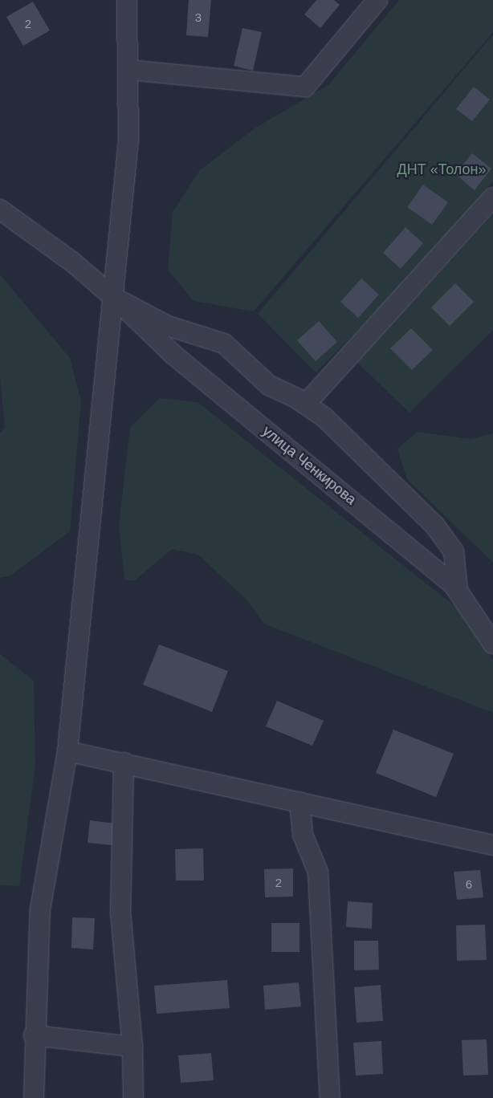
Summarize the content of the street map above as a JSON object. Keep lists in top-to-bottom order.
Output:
{
  "streets": {
    "street": ["улица Ченкирова"]
  },
  "parks": ["ДНТ «Толон»"],
  "house_numbers": [
    "3",
    "2",
    "2",
    "6"
  ]
}
